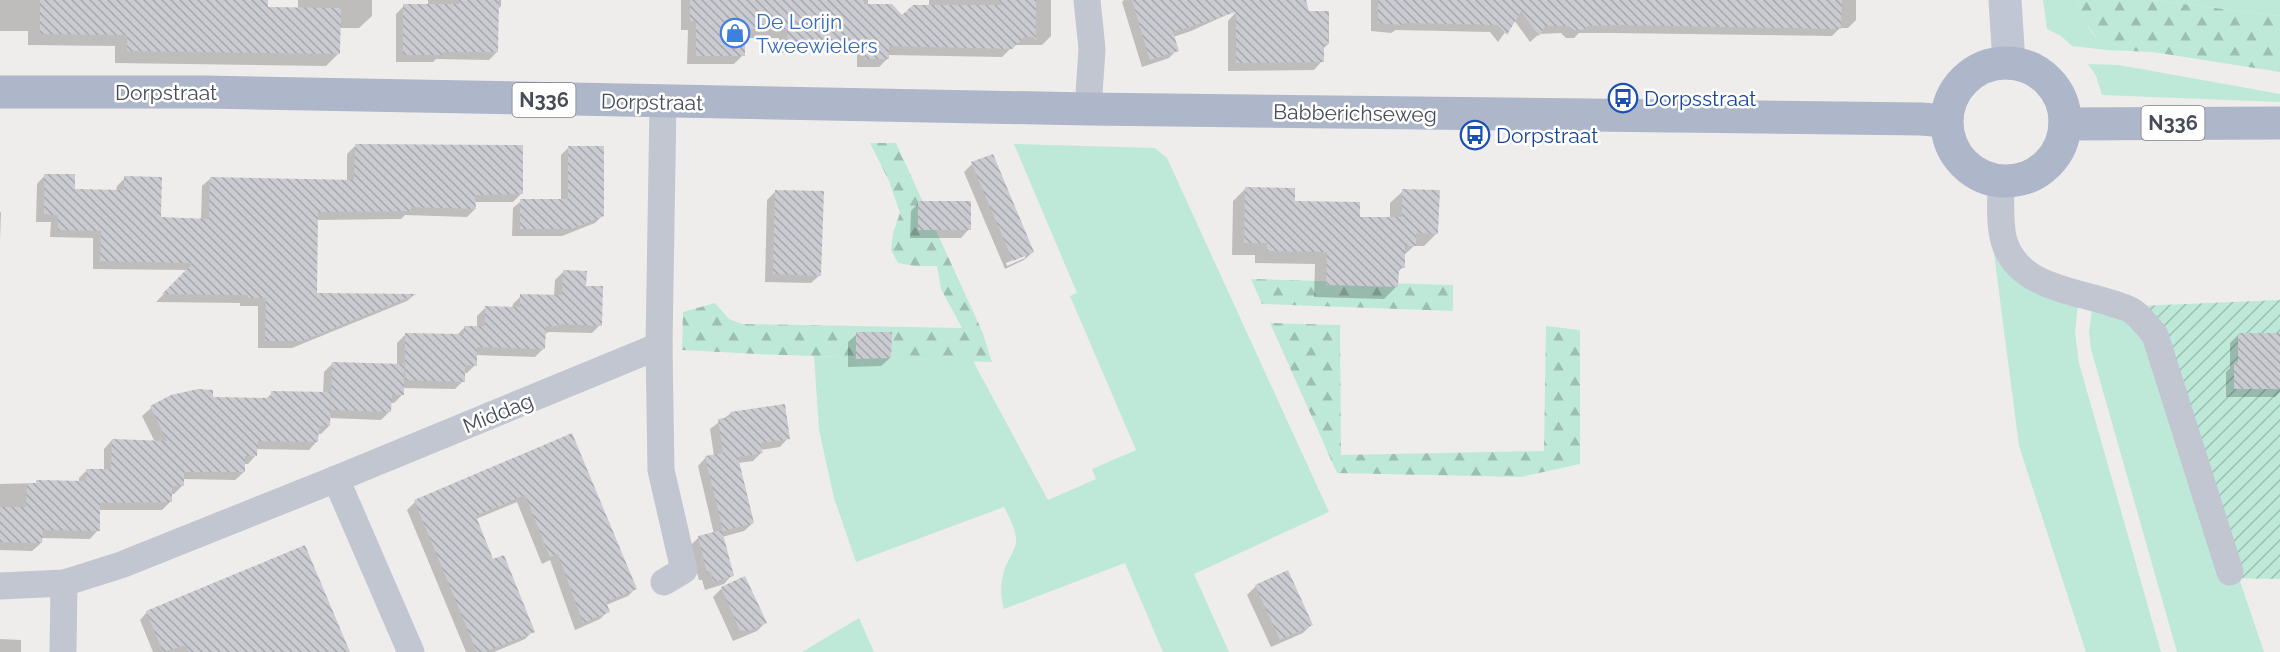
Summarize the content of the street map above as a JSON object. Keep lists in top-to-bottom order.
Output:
{
  "streets": {
    "main road": ["Dorpstraat", "N336", "Babberichseweg"],
    "street": ["Middag"]
  },
  "crossings": [
    ["Dorpstraat", "Babberichseweg"],
    ["N336", "Babberichseweg"]
  ],
  "places": {
    "shop": ["De Lorijn Tweewielers"],
    "bus stop": ["Dorpsstraat", "Dorpstraat"]
  }
}
